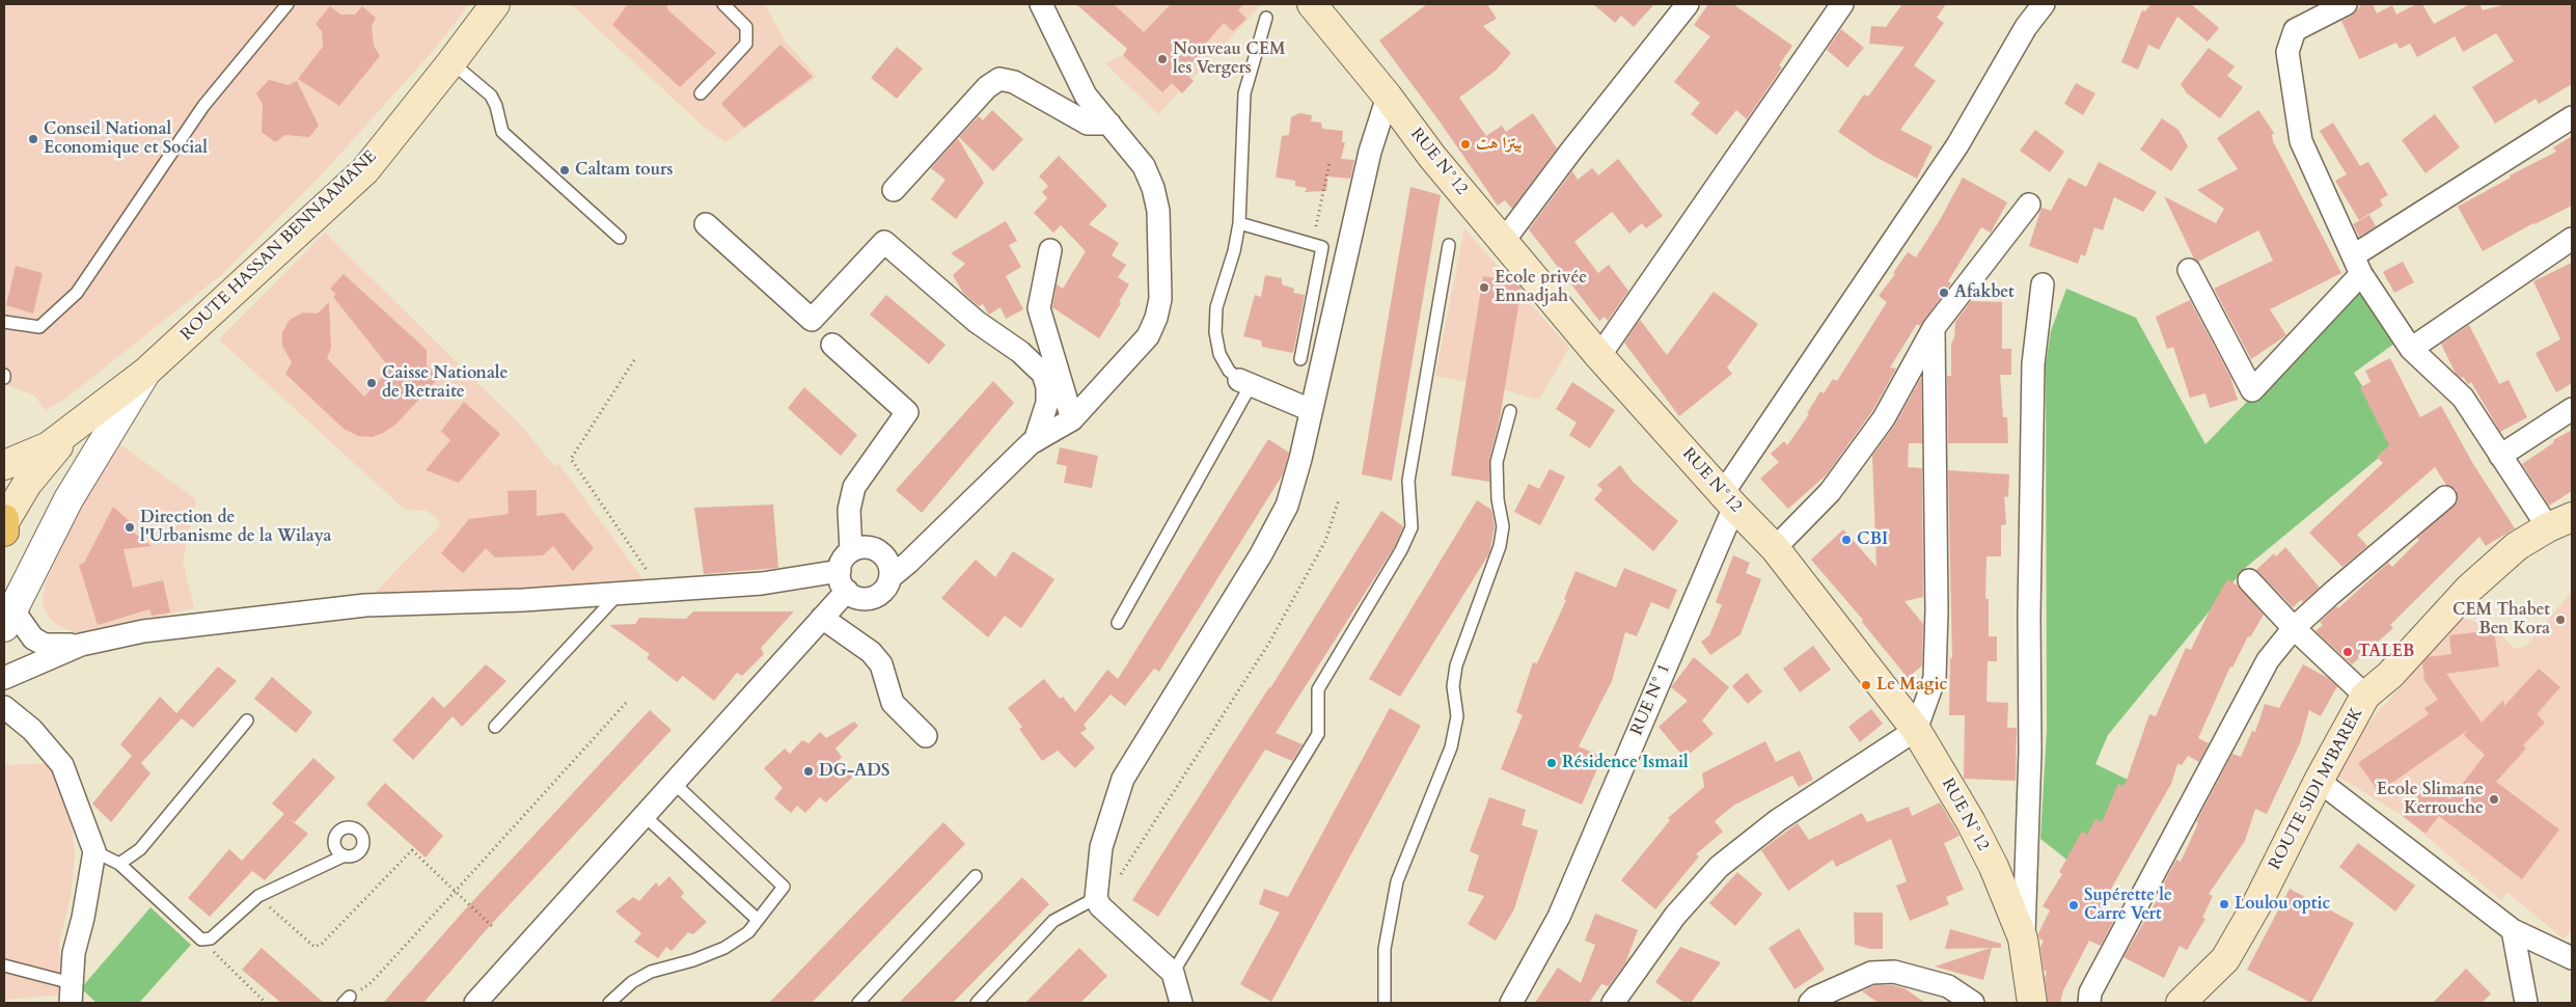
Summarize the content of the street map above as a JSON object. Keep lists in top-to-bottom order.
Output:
{
  "streets": {
    "main road": ["RUE N°12", "ROUTE HASSAN BENNAAMANE", "ROUTE SIDI M'BAREK"],
    "street": ["RUE N° 1"]
  },
  "crossings": [
    ["RUE N°12", "RUE N° 1"]
  ],
  "places": [
    "Nouveau CEM les Vergers",
    "Conseil National Economique et Social",
    "بيتزا هت",
    "Caltam tours",
    "Ecole privée Ennadjah",
    "Afakbet",
    "Caisse Nationale de Retraite",
    "Direction de l'Urbanisme de la Wilaya",
    "CBI",
    "CEM Thabet Ben Kora",
    "TALEB",
    "Le Magic",
    "Résidence Ismail",
    "DG-ADS",
    "Ecole Slimane Kerrouche",
    "Loulou optic",
    "Supérette le Carre Vert"
  ]
}
